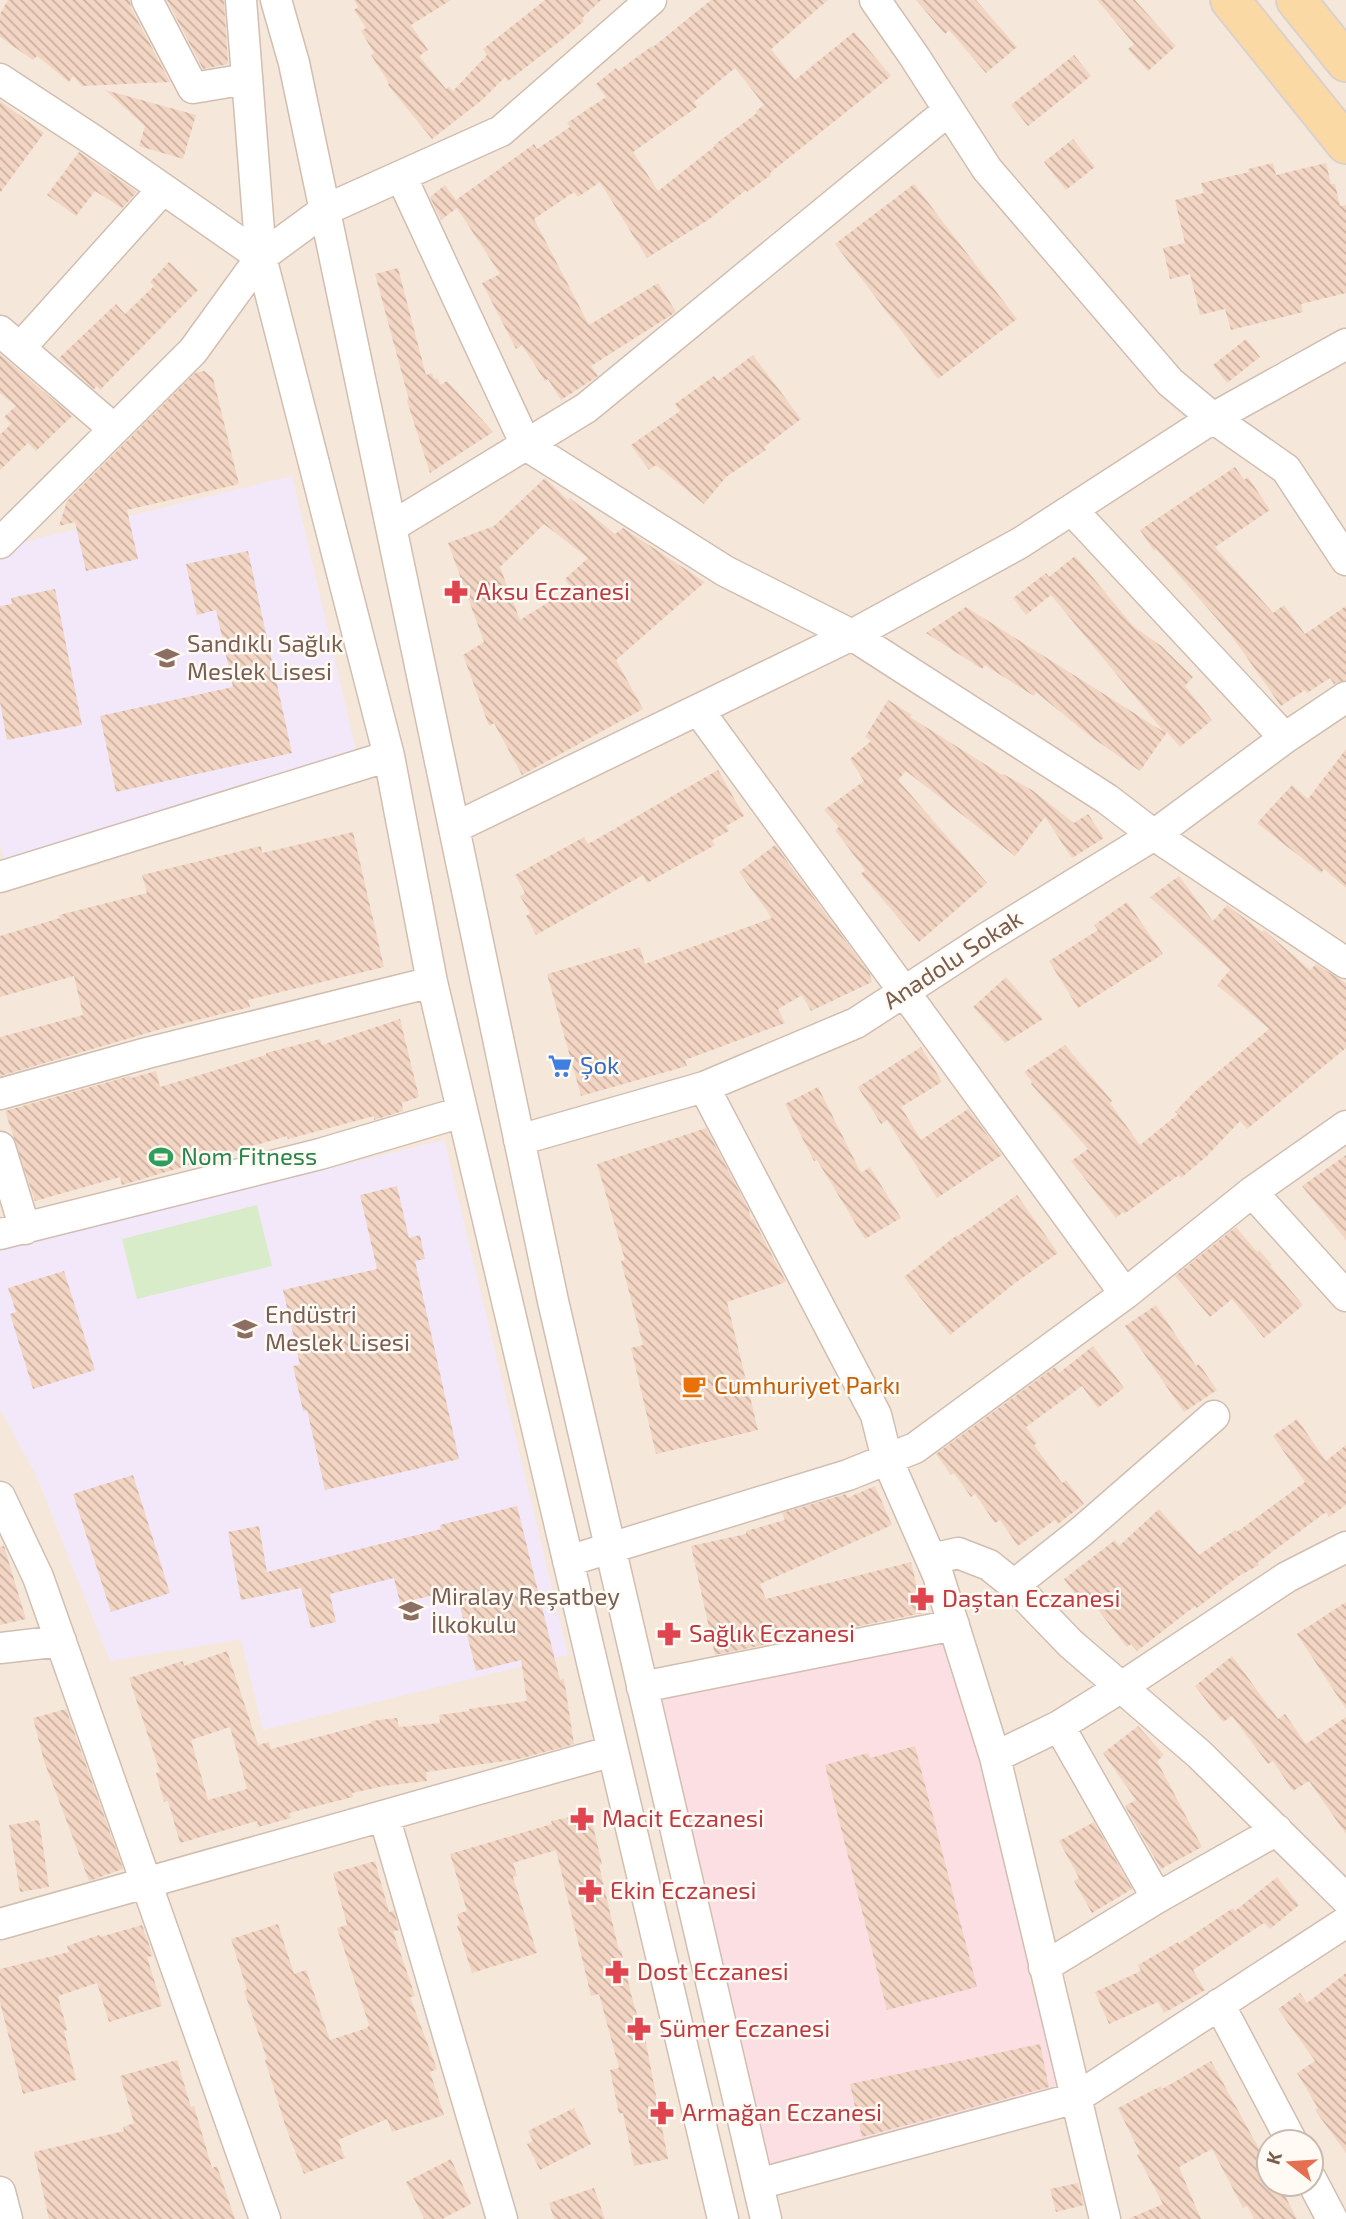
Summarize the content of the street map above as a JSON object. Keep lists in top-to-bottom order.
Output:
{
  "streets": {
    "street": ["Anadolu Sokak"]
  },
  "places": {
    "pharmacy": [
      "Aksu Eczanesi",
      "Daştan Eczanesi",
      "Sağlık Eczanesi",
      "Macit Eczanesi",
      "Ekin Eczanesi",
      "Dost Eczanesi",
      "Sümer Eczanesi",
      "Armağan Eczanesi"
    ],
    "school or university": ["Sandıklı Sağlık Meslek Lisesi", "Endüstri Meslek Lisesi", "Miralay Reşatbey İlkokulu"],
    "supermarket": ["Şok"],
    "sports": ["Nom Fitness"],
    "cafe": ["Cumhuriyet Parkı"]
  },
  "north": "left"
}
